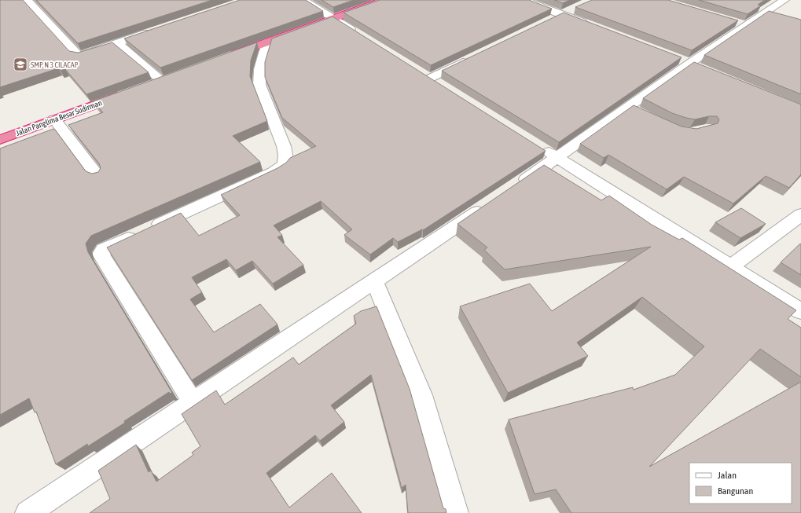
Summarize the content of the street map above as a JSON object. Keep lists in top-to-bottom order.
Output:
{
  "streets": {
    "highway": ["Jalan Panglima Besar Sudirman"]
  },
  "places": {
    "school or university": ["SMP N 3 CILACAP"]
  },
  "legend": ["Jalan", "Bangunan"]
}
